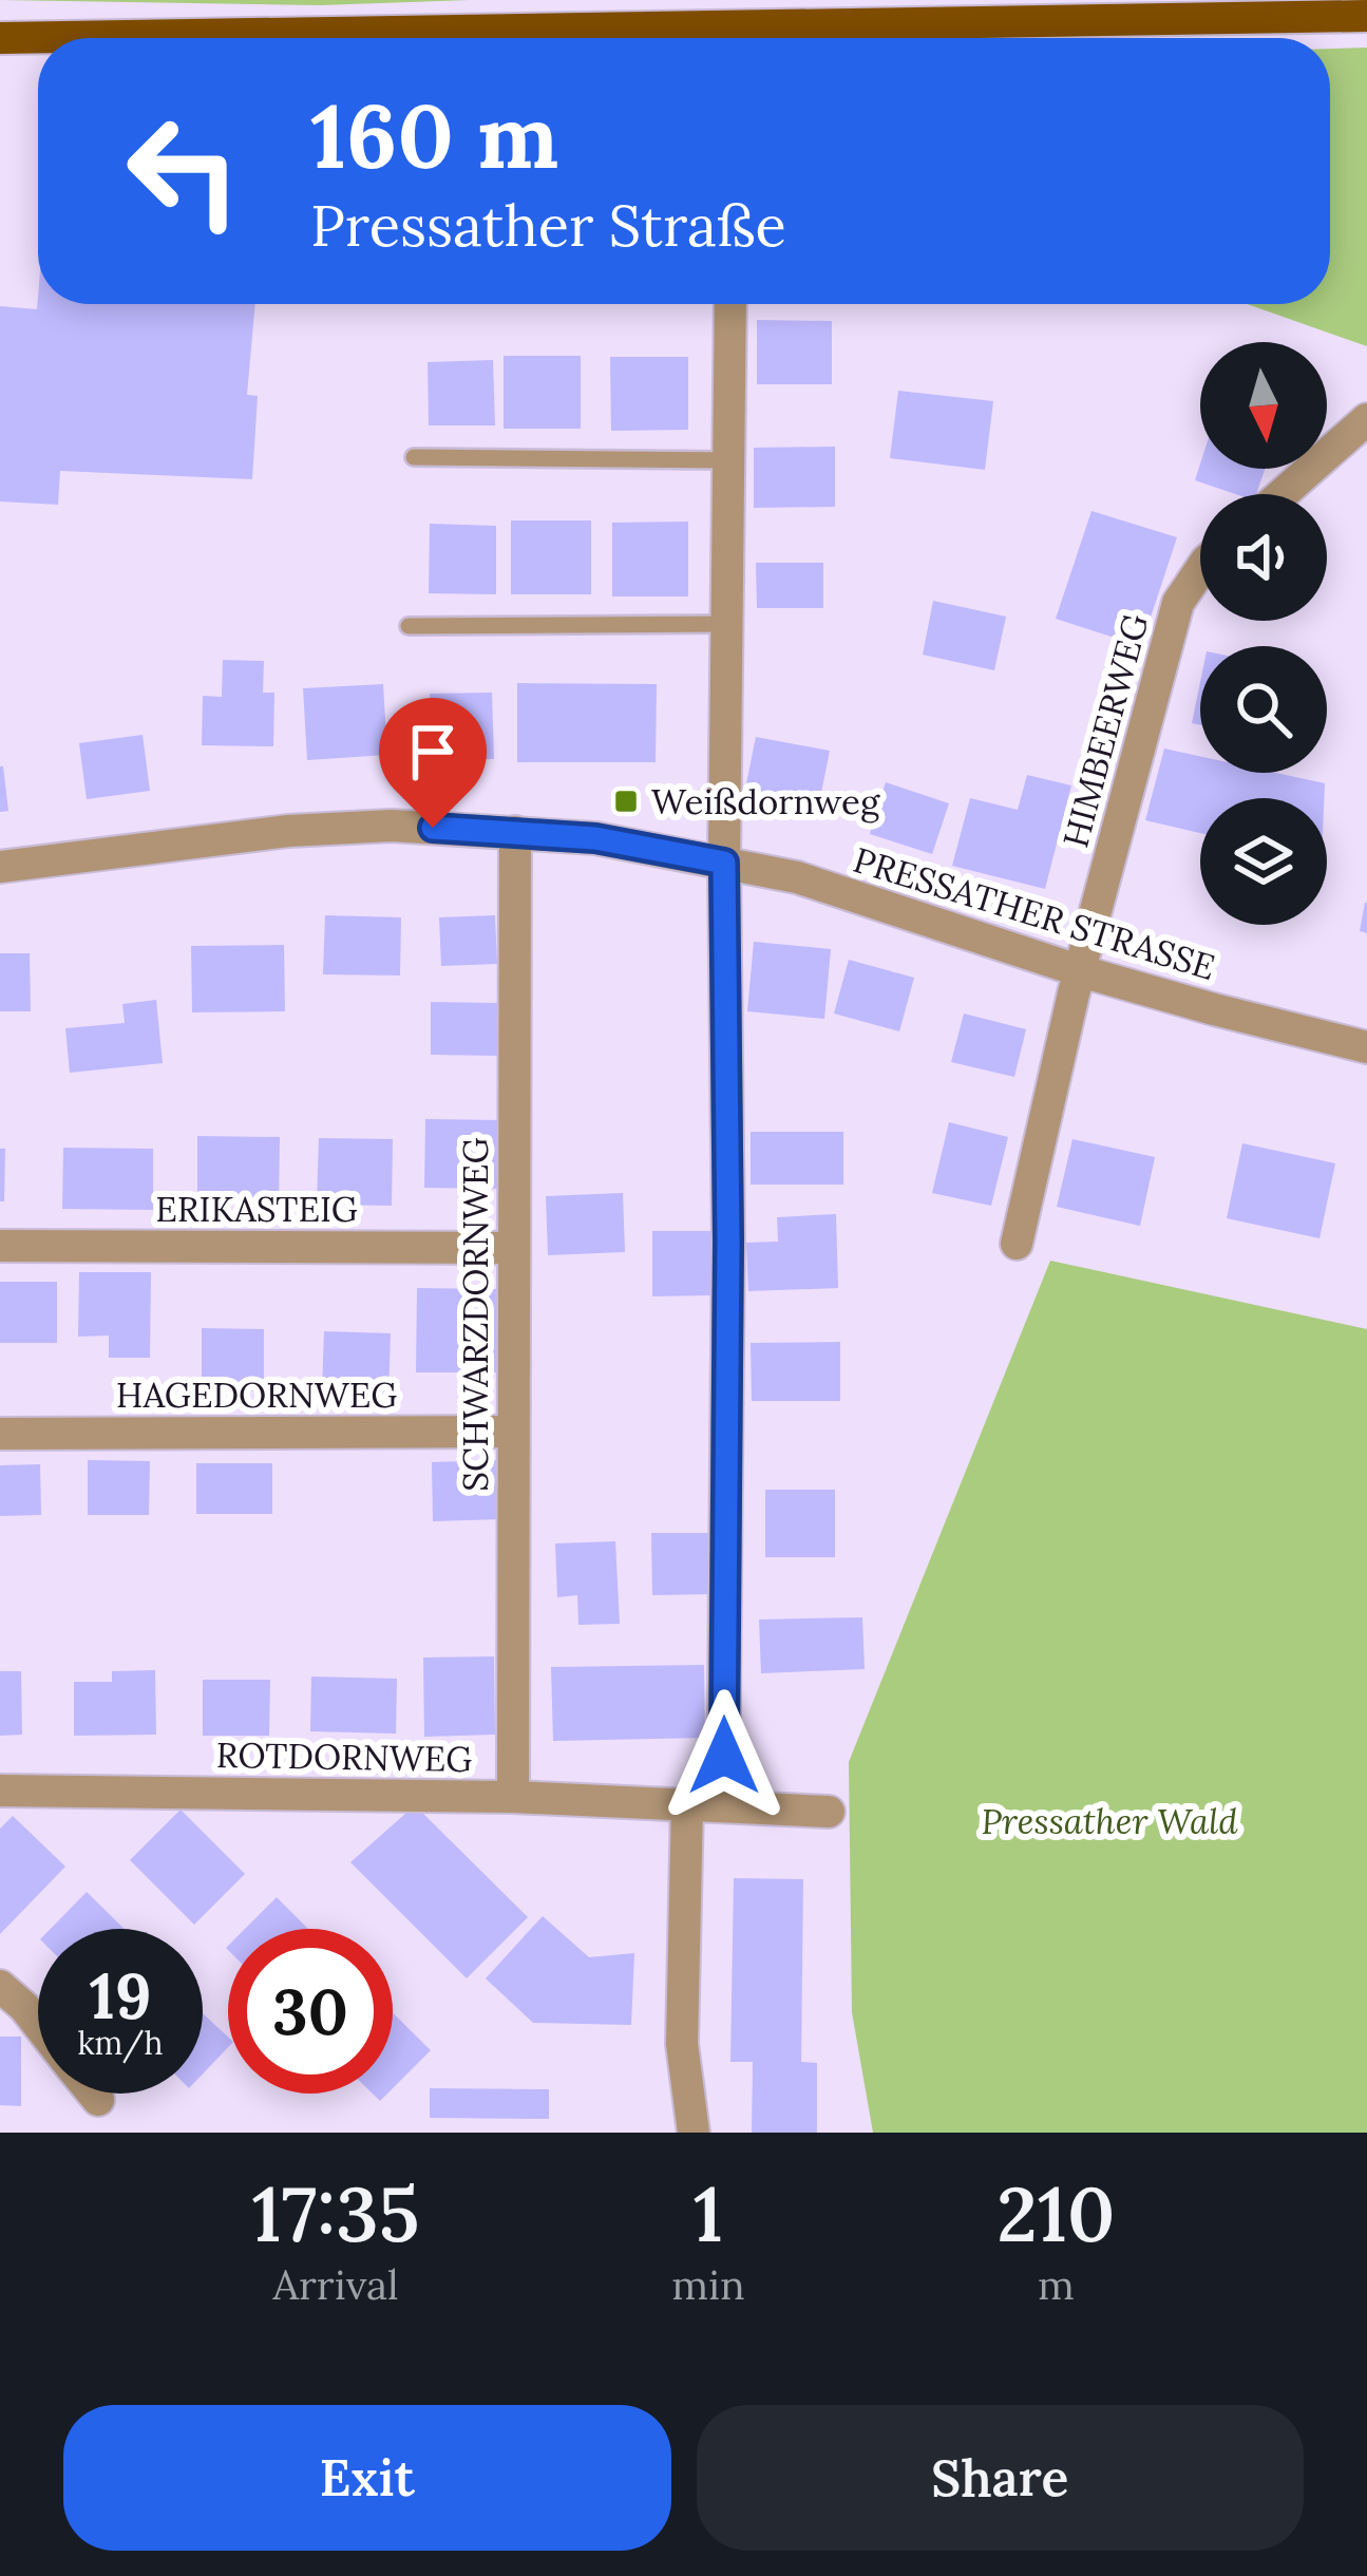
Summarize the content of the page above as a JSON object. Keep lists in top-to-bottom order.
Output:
{
  "streets": {
    "street": [
      "HIMBEERWEG",
      "PRESSATHER STRASSE",
      "ERIKASTEIG",
      "SCHWARZDORNWEG",
      "HAGEDORNWEG",
      "ROTDORNWEG"
    ]
  },
  "crossings": [
    ["HIMBEERWEG", "PRESSATHER STRASSE"],
    ["PRESSATHER STRASSE", "SCHWARZDORNWEG"],
    ["ERIKASTEIG", "SCHWARZDORNWEG"],
    ["SCHWARZDORNWEG", "HAGEDORNWEG"],
    ["SCHWARZDORNWEG", "ROTDORNWEG"]
  ],
  "parks": ["Pressather Wald"],
  "places": {
    "transit": ["Weißdornweg"]
  },
  "north": "bottom",
  "page": {
    "turn": ["160 m", "Pressather Straße"],
    "speed": "19 km/h",
    "limit": "30",
    "eta": [
      "17:35",
      "Arrival",
      "1",
      "min",
      "210",
      "m"
    ],
    "buttons": ["Exit", "Share"]
  }
}
